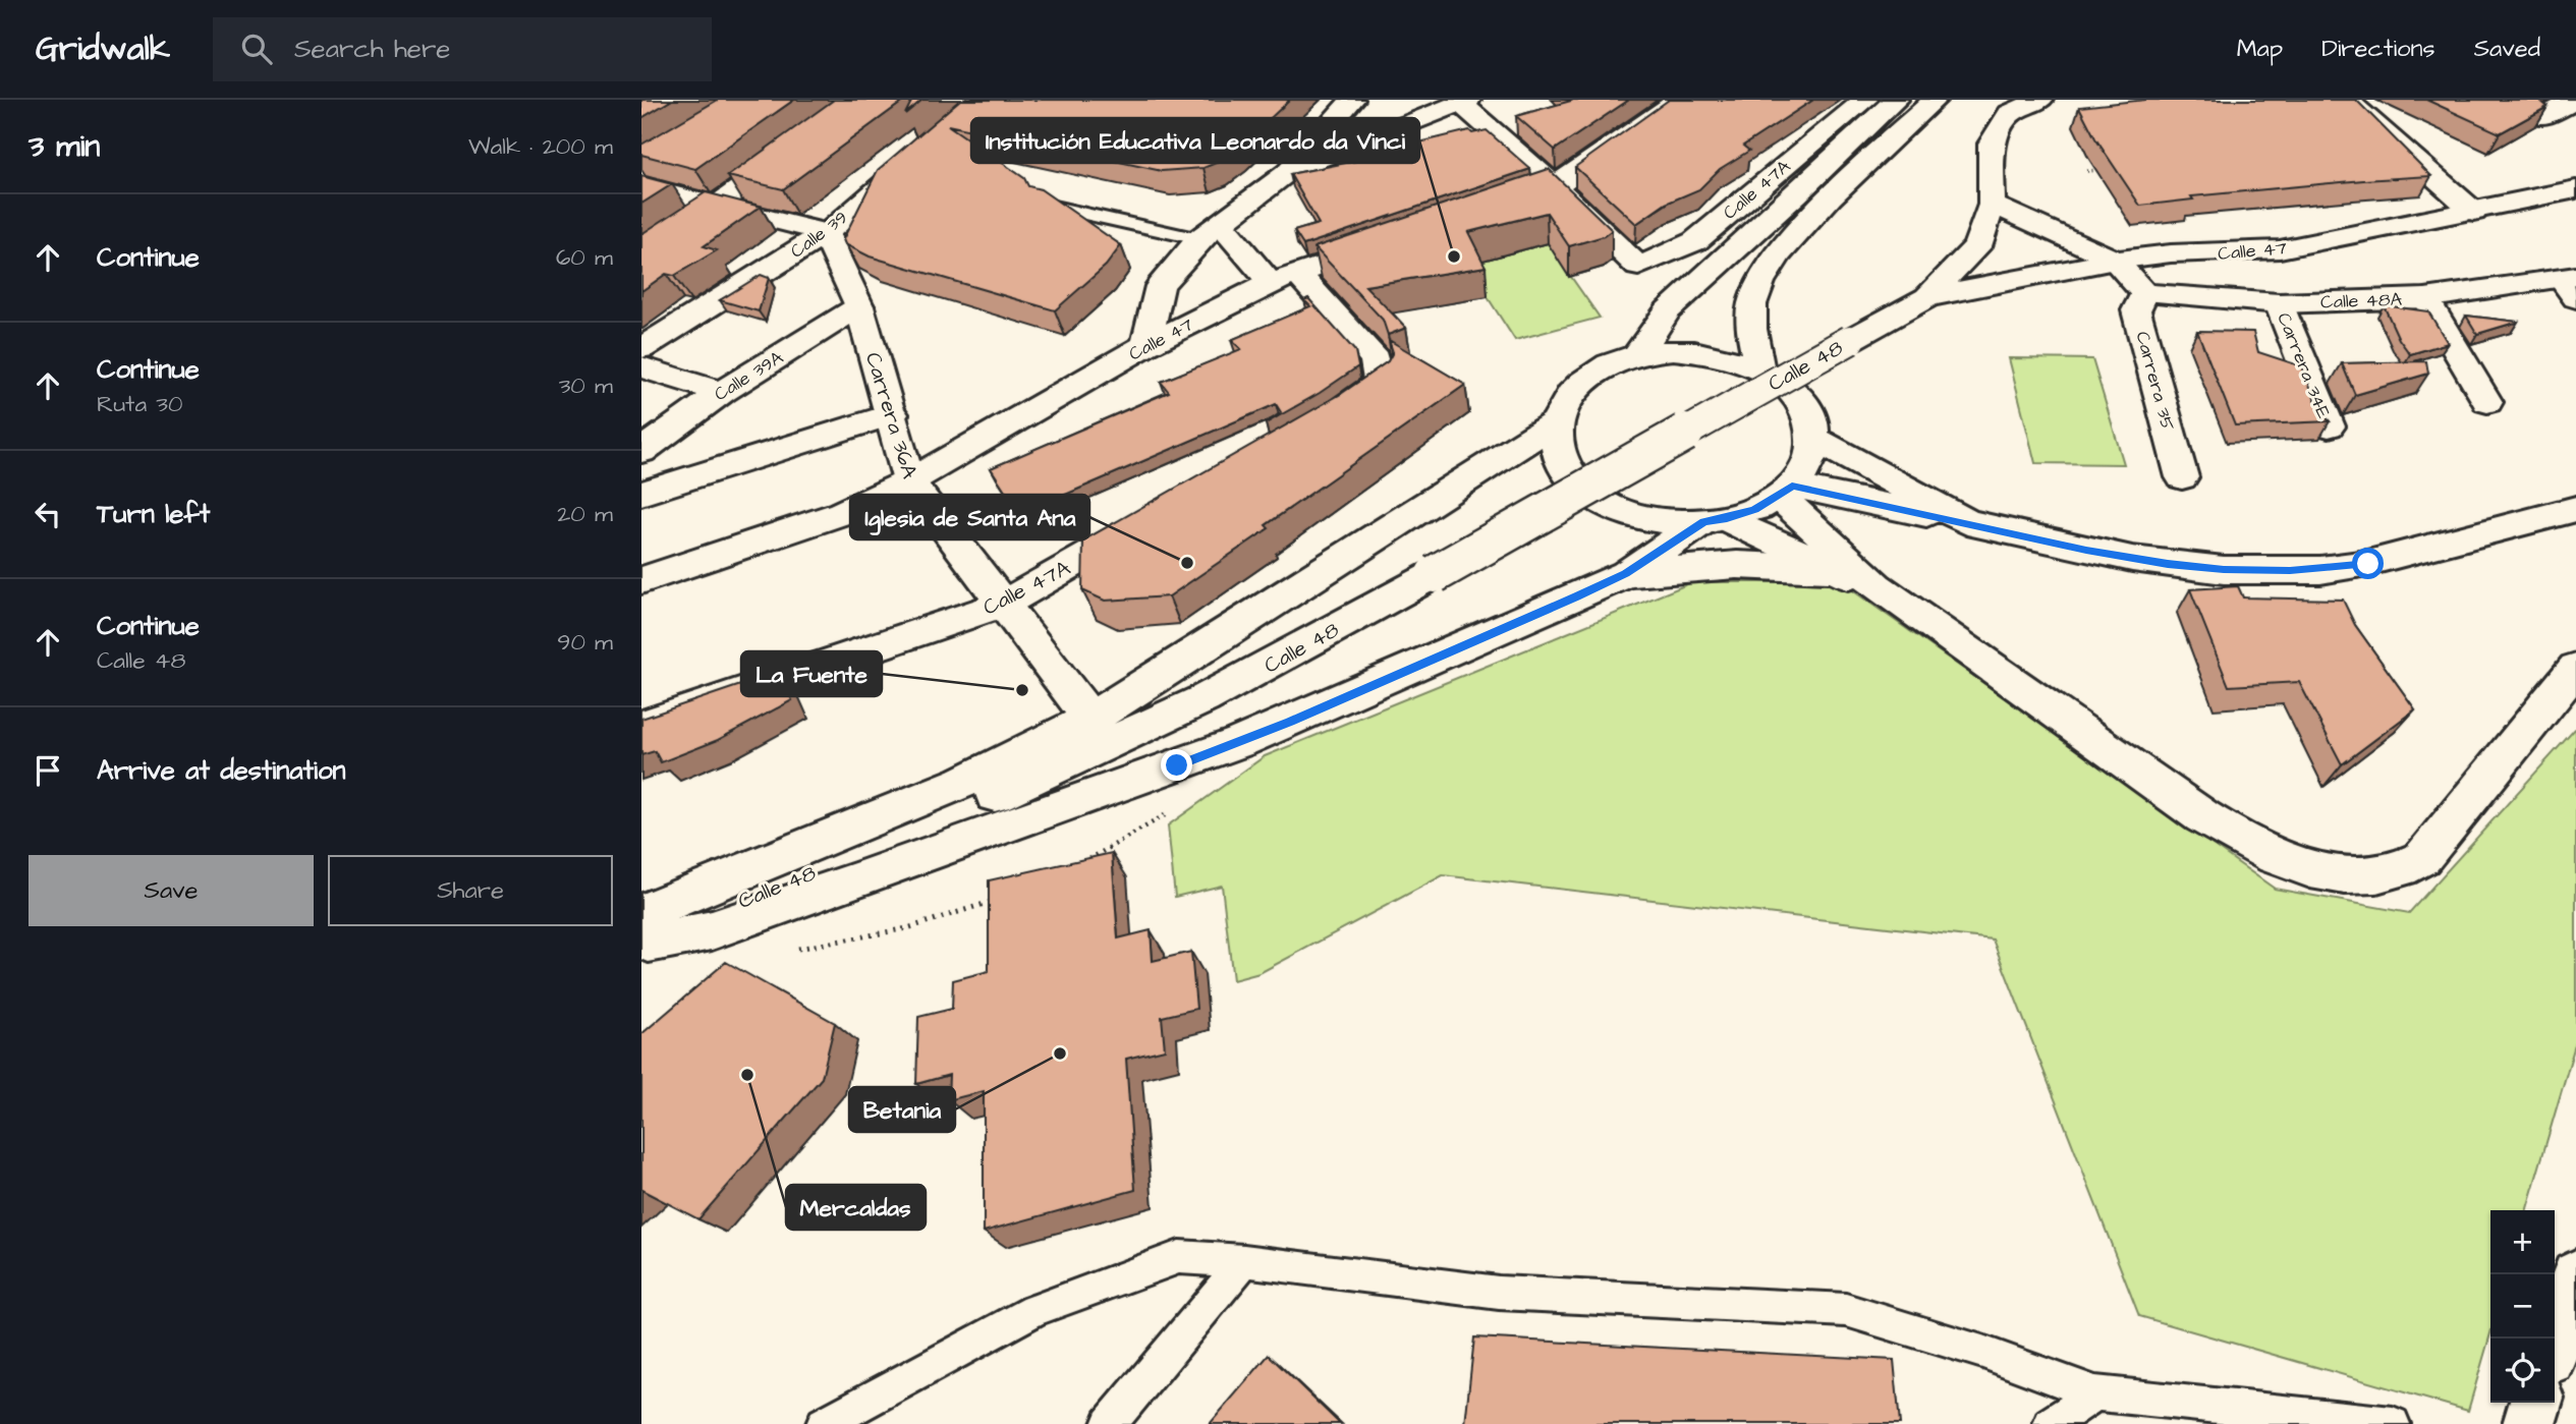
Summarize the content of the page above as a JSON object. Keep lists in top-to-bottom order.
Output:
{
  "streets": {
    "street": [
      "Calle 47A",
      "Calle 39",
      "Calle 47",
      "Calle 48A",
      "Calle 48",
      "Carrera 34E",
      "Calle 39A",
      "Carrera 35",
      "Carrera 36A"
    ]
  },
  "crossings": [
    ["Calle 47A", "Carrera 36A"],
    ["Calle 39", "Carrera 36A"],
    ["Calle 47", "Calle 48"],
    ["Calle 47", "Carrera 36A"],
    ["Calle 48A", "Carrera 34E"],
    ["Calle 48A", "Carrera 35"],
    ["Calle 48", "Carrera 36A"],
    ["Calle 39A", "Carrera 36A"]
  ],
  "places": [
    "Institución Educativa Leonardo da Vinci",
    "Iglesia de Santa Ana",
    "La Fuente",
    "Betania",
    "Mercaldas"
  ],
  "page": {
    "header": "Gridwalk",
    "search": "Search here",
    "nav": ["Map", "Directions", "Saved"],
    "heading": ["3 min", "Walk · 200 m"],
    "list": [
      ["Continue", "60 m"],
      ["Continue", "Ruta 30", "30 m"],
      ["Turn left", "20 m"],
      ["Continue", "Calle 48", "90 m"],
      "Arrive at destination"
    ],
    "buttons": ["Save", "Share"],
    "map_buttons": ["+", "−"]
  }
}
